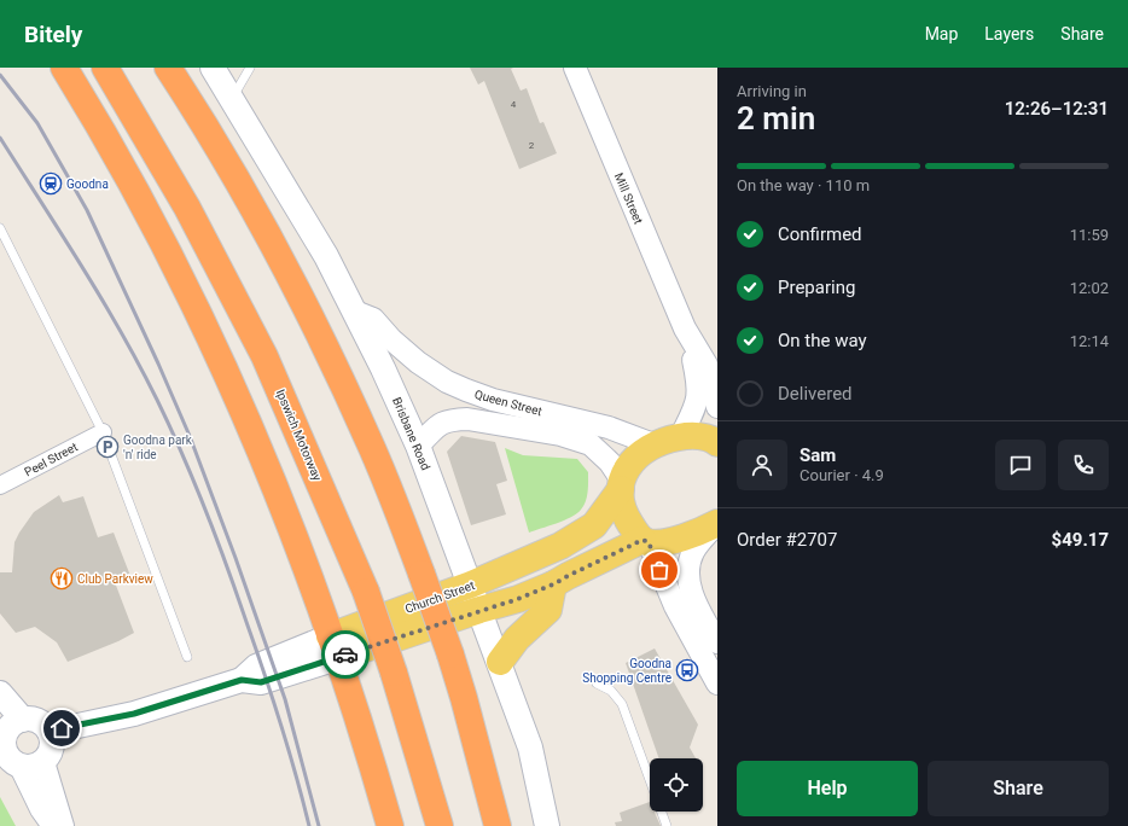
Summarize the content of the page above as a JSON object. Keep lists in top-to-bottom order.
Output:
{
  "streets": {
    "highway": ["Ipswich Motorway"],
    "main road": ["Brisbane Road", "Church Street"],
    "street": ["Mill Street", "Queen Street", "Peel Street"]
  },
  "crossings": [
    ["Queen Street", "Brisbane Road"],
    ["Queen Street", "Church Street"],
    ["Brisbane Road", "Church Street"]
  ],
  "places": {
    "station": ["Goodna"],
    "parking": ["Goodna park 'n' ride"],
    "restaurant": ["Club Parkview"],
    "bus stop": ["Goodna Shopping Centre"]
  },
  "house_numbers": ["4", "2"],
  "page": {
    "header": "Bitely",
    "nav": ["Map", "Layers", "Share"],
    "heading": ["2 min", "Arriving in", "12:26–12:31"],
    "panel": [
      "Sam",
      "Courier · 4.9",
      "Order #2707",
      "$49.17"
    ],
    "bar": "On the way · 110 m",
    "list": [
      ["Confirmed", "11:59"],
      ["Preparing", "12:02"],
      ["On the way", "12:14"],
      "Delivered"
    ],
    "buttons": ["Help", "Share"]
  }
}
